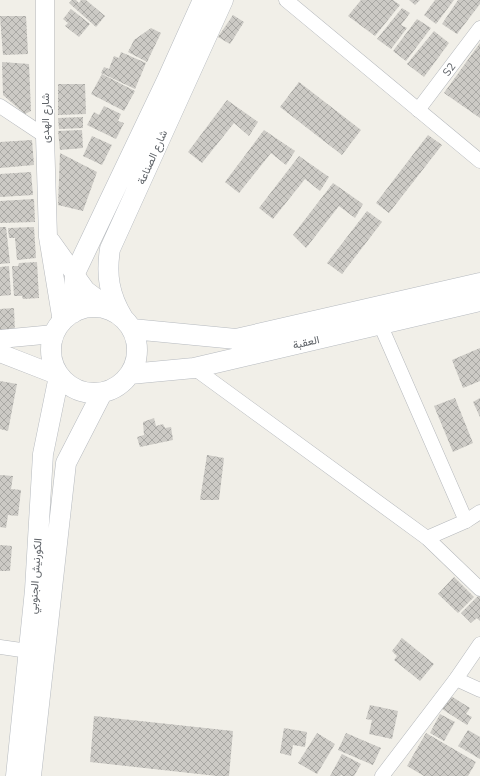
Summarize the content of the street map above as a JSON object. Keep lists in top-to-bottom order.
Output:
{
  "streets": {
    "main road": ["شارع الصناعة", "العقبة", "الكورنيش الجنوبي"],
    "street": ["S2", "شارع الهدى"]
  },
  "crossings": [
    ["شارع الهدى", "شارع الصناعة"],
    ["شارع الهدى", "العقبة"],
    ["شارع الهدى", "الكورنيش الجنوبي"],
    ["شارع الصناعة", "العقبة"],
    ["شارع الصناعة", "الكورنيش الجنوبي"],
    ["العقبة", "الكورنيش الجنوبي"]
  ]
}
